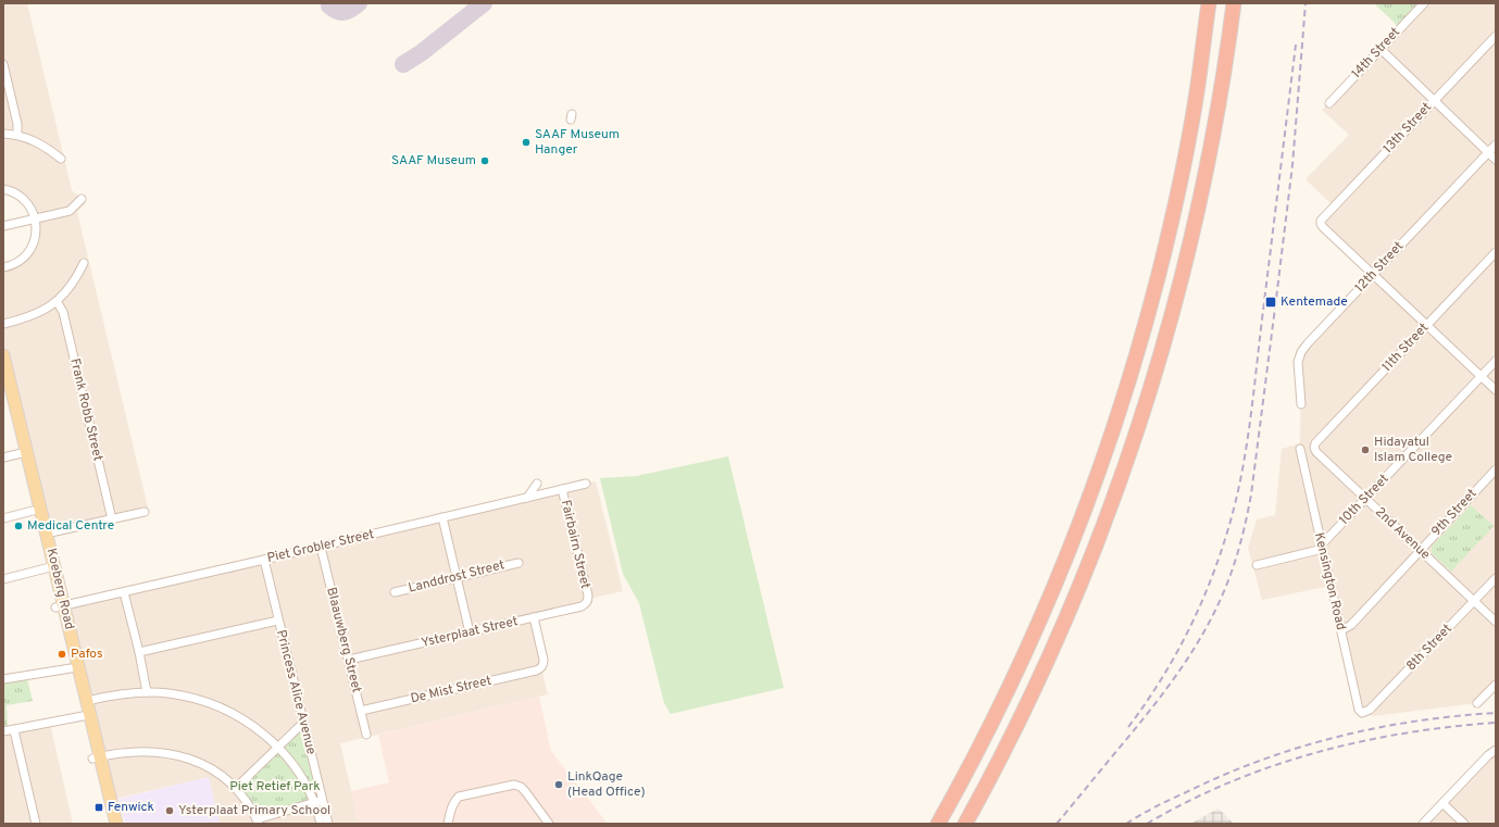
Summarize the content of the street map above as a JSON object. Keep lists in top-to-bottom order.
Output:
{
  "streets": {
    "main road": ["Koeberg Road"],
    "street": [
      "14th Street",
      "13th Street",
      "12th Street",
      "11th Street",
      "Frank Robb Street",
      "10th Street",
      "9th Street",
      "2nd Avenue",
      "Fairbairn Street",
      "Piet Grobler Street",
      "Landdrost Street",
      "Kensington Road",
      "Ysterplaat Street",
      "Blaauwberg Street",
      "8th Street",
      "De Mist Street",
      "Princess Alice Avenue"
    ]
  },
  "crossings": [
    ["13th Street", "12th Street"],
    ["11th Street", "2nd Avenue"],
    ["10th Street", "2nd Avenue"],
    ["10th Street", "Kensington Road"],
    ["9th Street", "2nd Avenue"],
    ["9th Street", "Kensington Road"],
    ["2nd Avenue", "8th Street"],
    ["Fairbairn Street", "Piet Grobler Street"],
    ["Fairbairn Street", "Ysterplaat Street"],
    ["Piet Grobler Street", "Koeberg Road"],
    ["Piet Grobler Street", "Blaauwberg Street"],
    ["Piet Grobler Street", "Princess Alice Avenue"],
    ["Kensington Road", "8th Street"],
    ["Ysterplaat Street", "Blaauwberg Street"],
    ["Ysterplaat Street", "De Mist Street"],
    ["Blaauwberg Street", "De Mist Street"]
  ],
  "parks": ["Piet Retief Park"],
  "places": {
    "other": [
      "SAAF Museum Hanger",
      "SAAF Museum",
      "Hidayatul Islam College",
      "Medical Centre",
      "Pafos",
      "LinkQage (Head Office)",
      "Ysterplaat Primary School"
    ],
    "transit": ["Kentemade", "Fenwick"]
  }
}
